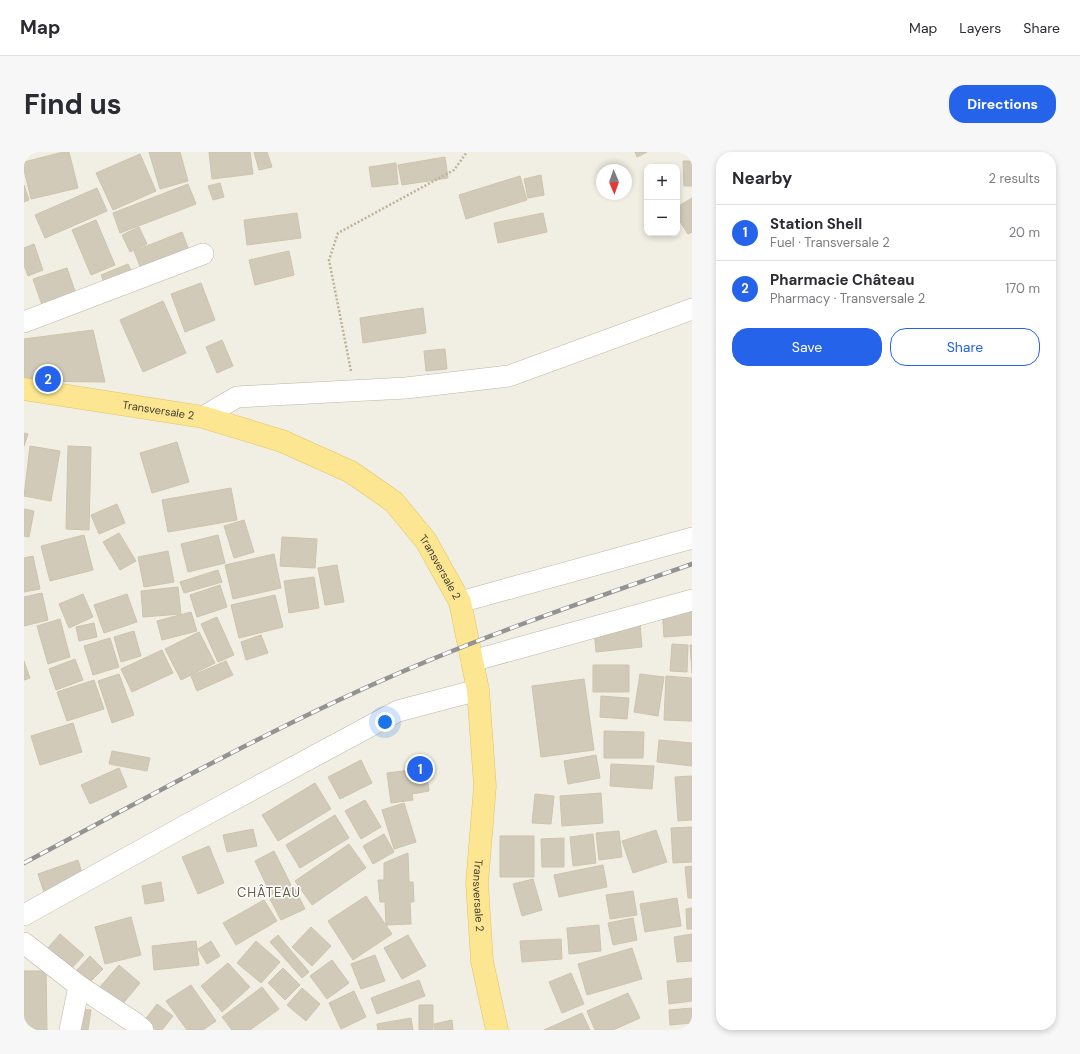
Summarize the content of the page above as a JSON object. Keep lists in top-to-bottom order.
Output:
{
  "streets": {
    "main road": ["Transversale 2"]
  },
  "districts": ["CHÂTEAU"],
  "north": "bottom",
  "page": {
    "header": "Map",
    "nav": ["Map", "Layers", "Share"],
    "buttons": [
      "Directions",
      ["Save", "Share"]
    ],
    "title": "Find us",
    "heading": ["Nearby", "2 results"],
    "map_buttons": ["+", "−"],
    "list": [
      {
        "mark": "1",
        "name": "Station Shell",
        "note": "Fuel · Transversale 2",
        "value": "20 m"
      },
      {
        "mark": "2",
        "name": "Pharmacie Château",
        "note": "Pharmacy · Transversale 2",
        "value": "170 m"
      }
    ],
    "pins": ["2", "1"]
  }
}
